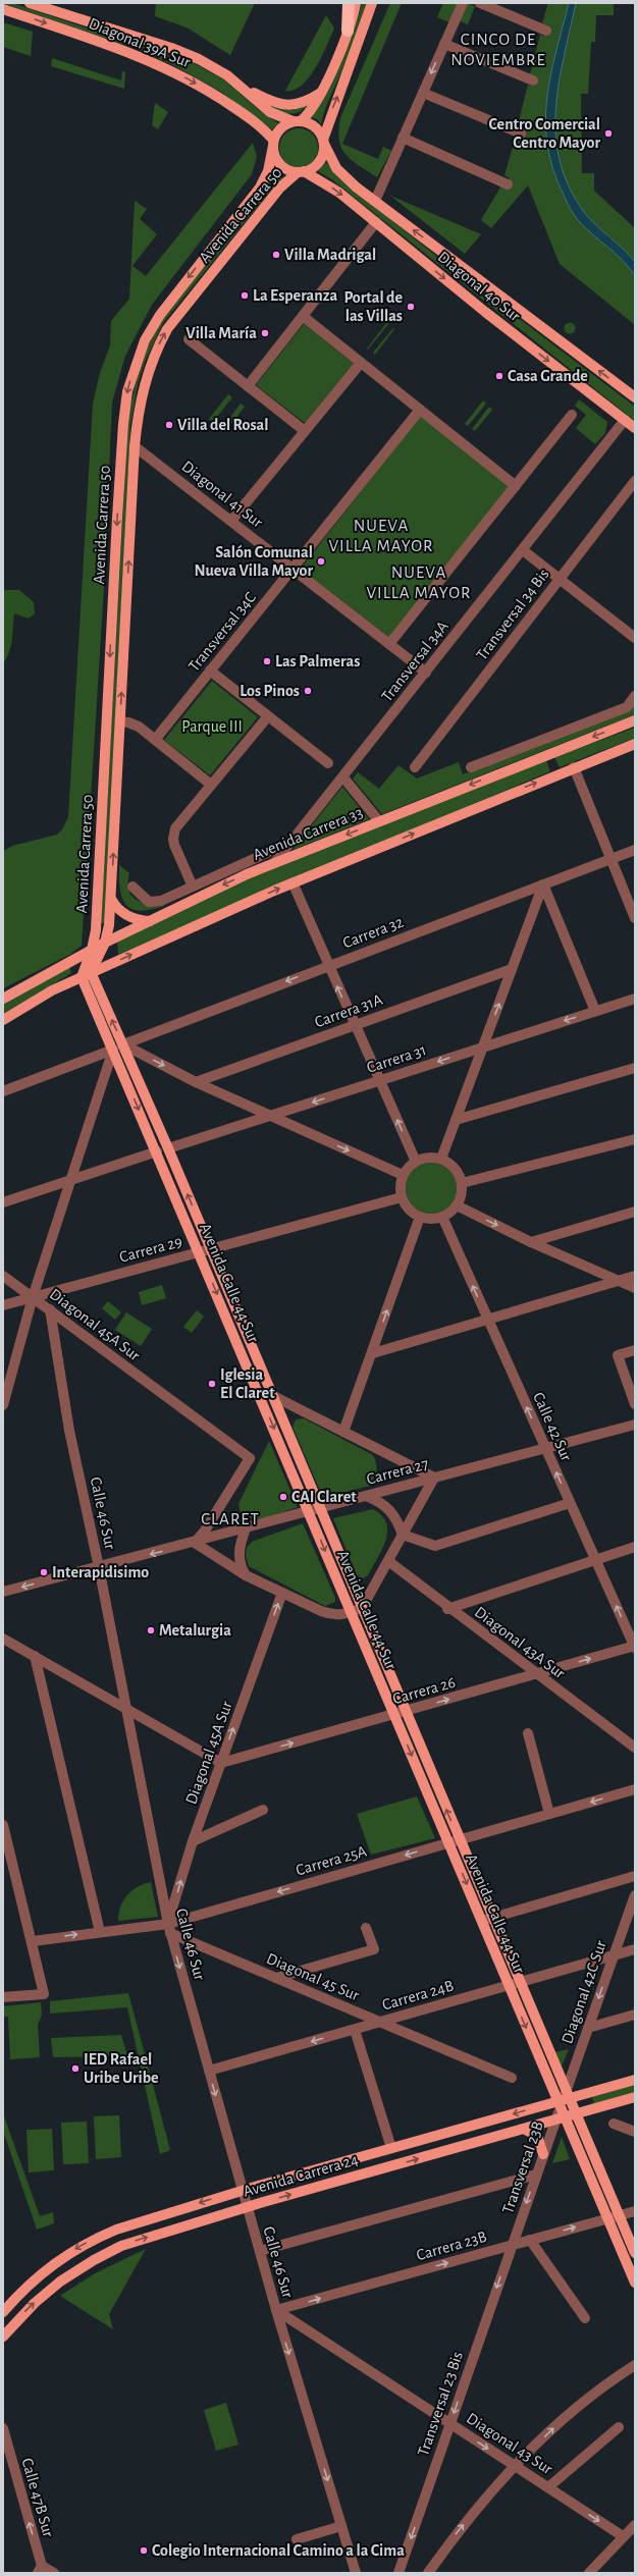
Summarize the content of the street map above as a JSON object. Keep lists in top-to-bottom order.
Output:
{
  "streets": {
    "main road": [
      "Diagonal 39A Sur",
      "Avenida Carrera 50",
      "Diagonal 40 Sur",
      "Avenida Carrera 33",
      "Avenida Calle 44 Sur",
      "Avenida Carrera 24"
    ],
    "street": [
      "Diagonal 41 Sur",
      "Transversal 34 Bis",
      "Transversal 34C",
      "Transversal 34A",
      "Carrera 32",
      "Carrera 31A",
      "Carrera 31",
      "Carrera 29",
      "Diagonal 45A Sur",
      "Calle 42 Sur",
      "Carrera 27",
      "Calle 46 Sur",
      "Diagonal 43A Sur",
      "Carrera 26",
      "Carrera 25A",
      "Diagonal 45 Sur",
      "Diagonal 42C Sur",
      "Carrera 24B",
      "Transversal 23B",
      "Carrera 23B",
      "Transversal 23 Bis",
      "Diagonal 43 Sur",
      "Calle 47B Sur"
    ]
  },
  "crossings": [
    ["Diagonal 39A Sur", "Avenida Carrera 50"],
    ["Diagonal 39A Sur", "Diagonal 40 Sur"],
    ["Avenida Carrera 50", "Diagonal 40 Sur"],
    ["Avenida Carrera 50", "Diagonal 41 Sur"],
    ["Avenida Carrera 50", "Avenida Carrera 33"],
    ["Diagonal 40 Sur", "Transversal 34A"],
    ["Diagonal 41 Sur", "Transversal 34C"],
    ["Diagonal 41 Sur", "Transversal 34A"],
    ["Transversal 34A", "Avenida Carrera 33"],
    ["Carrera 32", "Avenida Calle 44 Sur"],
    ["Carrera 31", "Avenida Calle 44 Sur"],
    ["Carrera 29", "Avenida Calle 44 Sur"],
    ["Carrera 29", "Diagonal 45A Sur"],
    ["Carrera 29", "Calle 42 Sur"],
    ["Avenida Calle 44 Sur", "Diagonal 45A Sur"],
    ["Avenida Calle 44 Sur", "Carrera 27"],
    ["Avenida Calle 44 Sur", "Carrera 26"],
    ["Avenida Calle 44 Sur", "Carrera 25A"],
    ["Avenida Calle 44 Sur", "Diagonal 42C Sur"],
    ["Avenida Calle 44 Sur", "Carrera 24B"],
    ["Avenida Calle 44 Sur", "Transversal 23B"],
    ["Avenida Calle 44 Sur", "Avenida Carrera 24"],
    ["Avenida Calle 44 Sur", "Carrera 23B"],
    ["Diagonal 45A Sur", "Carrera 27"],
    ["Diagonal 45A Sur", "Calle 46 Sur"],
    ["Diagonal 45A Sur", "Carrera 26"],
    ["Diagonal 45A Sur", "Carrera 25A"],
    ["Diagonal 45A Sur", "Diagonal 45 Sur"],
    ["Calle 42 Sur", "Carrera 27"],
    ["Calle 42 Sur", "Carrera 26"],
    ["Carrera 27", "Calle 46 Sur"],
    ["Calle 46 Sur", "Carrera 25A"],
    ["Calle 46 Sur", "Diagonal 45 Sur"],
    ["Calle 46 Sur", "Carrera 24B"],
    ["Calle 46 Sur", "Avenida Carrera 24"],
    ["Calle 46 Sur", "Carrera 23B"],
    ["Calle 46 Sur", "Diagonal 43 Sur"],
    ["Diagonal 43A Sur", "Carrera 26"],
    ["Carrera 25A", "Diagonal 45 Sur"],
    ["Diagonal 45 Sur", "Carrera 24B"],
    ["Diagonal 42C Sur", "Carrera 24B"],
    ["Diagonal 42C Sur", "Transversal 23B"],
    ["Diagonal 42C Sur", "Avenida Carrera 24"],
    ["Transversal 23B", "Avenida Carrera 24"],
    ["Transversal 23B", "Carrera 23B"],
    ["Transversal 23B", "Transversal 23 Bis"],
    ["Carrera 23B", "Transversal 23 Bis"],
    ["Carrera 23B", "Diagonal 43 Sur"],
    ["Transversal 23 Bis", "Diagonal 43 Sur"]
  ],
  "one_way": [
    "Carrera 32",
    "Calle 42 Sur",
    "Calle 46 Sur",
    "Carrera 26",
    "Transversal 23B",
    "Diagonal 43 Sur",
    "Calle 47B Sur"
  ],
  "districts": [
    "CINCO DE NOVIEMBRE",
    "NUEVA VILLA MAYOR",
    "NUEVA VILLA MAYOR",
    "CLARET"
  ],
  "parks": ["Parque III"],
  "places": [
    "Centro Comercial Centro Mayor",
    "Villa Madrigal",
    "La Esperanza",
    "Portal de las Villas",
    "Villa María",
    "Casa Grande",
    "Villa del Rosal",
    "Salón Comunal Nueva Villa Mayor",
    "Las Palmeras",
    "Los Pinos",
    "Iglesia El Claret",
    "CAI Claret",
    "Interapidisimo",
    "Metalurgia",
    "IED Rafael Uribe Uribe",
    "Colegio Internacional Camino a la Cima"
  ]
}
